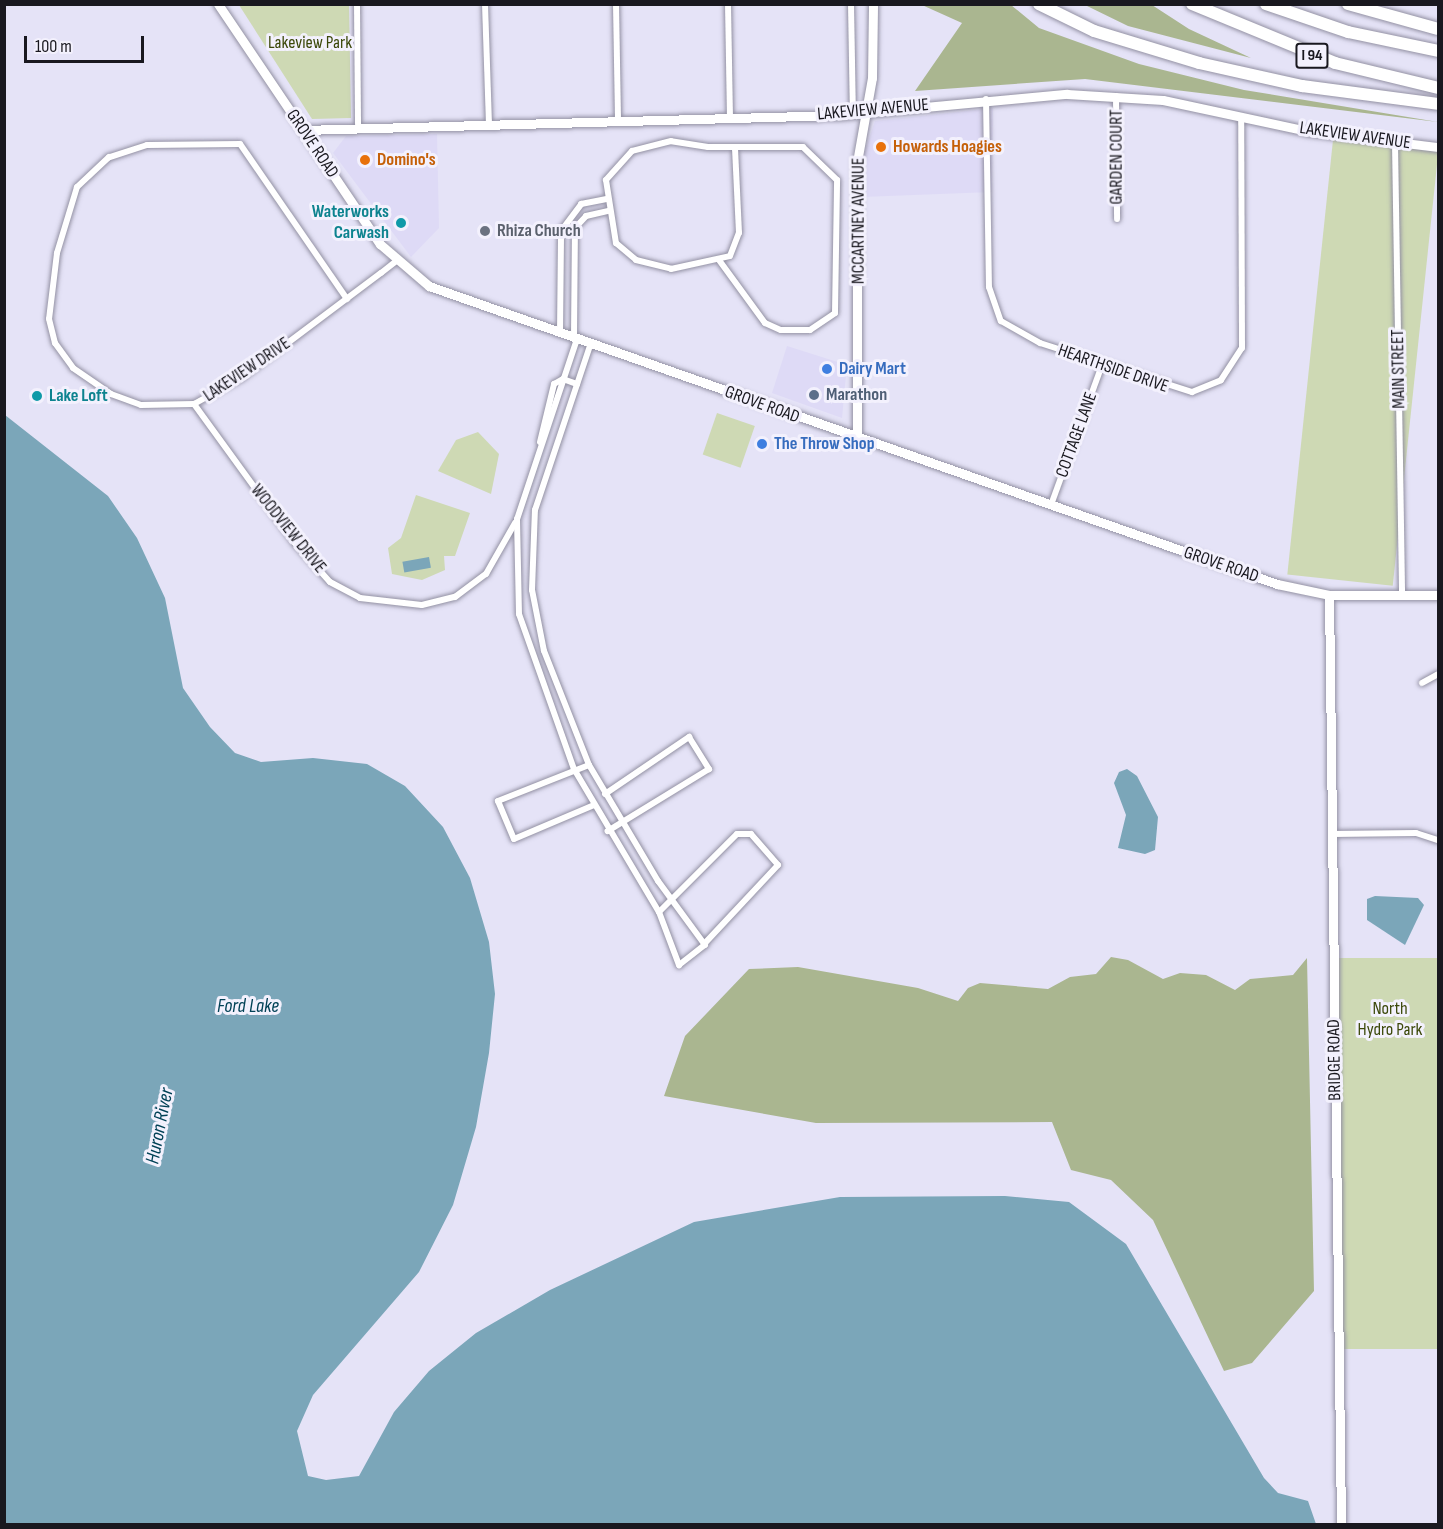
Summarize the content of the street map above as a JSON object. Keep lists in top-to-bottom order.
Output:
{
  "streets": {
    "highway": ["I 94"],
    "street": [
      "LAKEVIEW AVENUE",
      "GROVE ROAD",
      "GARDEN COURT",
      "MCCARTNEY AVENUE",
      "HEARTHSIDE DRIVE",
      "MAIN STREET",
      "LAKEVIEW DRIVE",
      "COTTAGE LANE",
      "WOODVIEW DRIVE",
      "BRIDGE ROAD"
    ]
  },
  "crossings": [
    ["LAKEVIEW AVENUE", "GROVE ROAD"],
    ["LAKEVIEW AVENUE", "GARDEN COURT"],
    ["LAKEVIEW AVENUE", "MCCARTNEY AVENUE"],
    ["LAKEVIEW AVENUE", "HEARTHSIDE DRIVE"],
    ["LAKEVIEW AVENUE", "MAIN STREET"],
    ["GROVE ROAD", "MCCARTNEY AVENUE"],
    ["GROVE ROAD", "MAIN STREET"],
    ["GROVE ROAD", "COTTAGE LANE"],
    ["GROVE ROAD", "BRIDGE ROAD"],
    ["HEARTHSIDE DRIVE", "COTTAGE LANE"],
    ["LAKEVIEW DRIVE", "WOODVIEW DRIVE"]
  ],
  "water": ["Ford Lake", "Huron River"],
  "parks": ["Lakeview Park", "North Hydro Park"],
  "places": [
    "Howards Hoagies",
    "Domino's",
    "Waterworks Carwash",
    "Rhiza Church",
    "Dairy Mart",
    "Marathon",
    "Lake Loft",
    "The Throw Shop"
  ],
  "scale_bar": "100 m"
}
